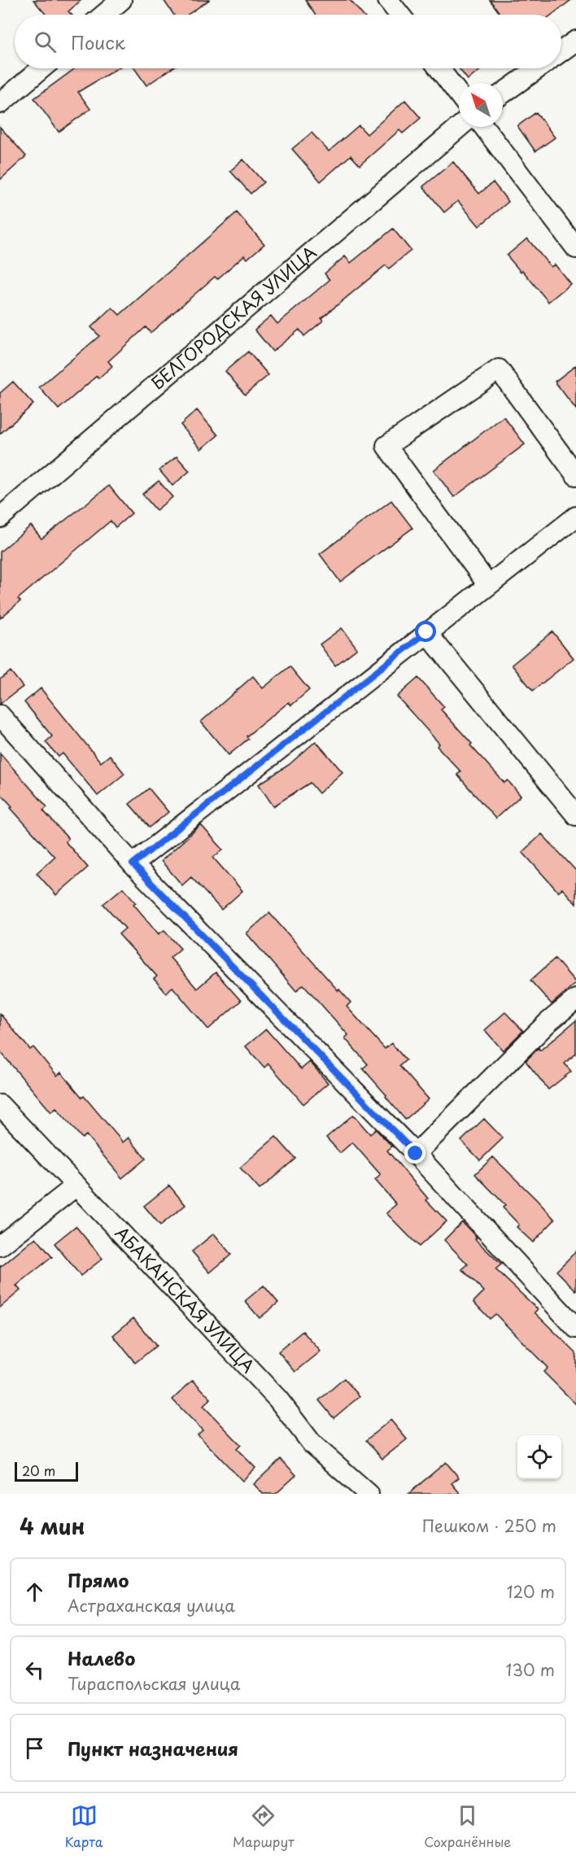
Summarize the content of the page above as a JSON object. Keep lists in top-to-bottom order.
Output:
{
  "streets": {
    "street": ["БЕЛГОРОДСКАЯ УЛИЦА", "АБАКАНСКАЯ УЛИЦА"]
  },
  "scale_bar": "20 m",
  "north": "top left",
  "page": {
    "search": "Поиск",
    "scale": "20 m",
    "heading": ["4 мин", "Пешком · 250 m"],
    "list": [
      ["Прямо", "Астраханская улица", "120 m"],
      ["Налево", "Тираспольская улица", "130 m"],
      "Пункт назначения"
    ],
    "nav": ["Карта", "Маршрут", "Сохранённые"]
  }
}
